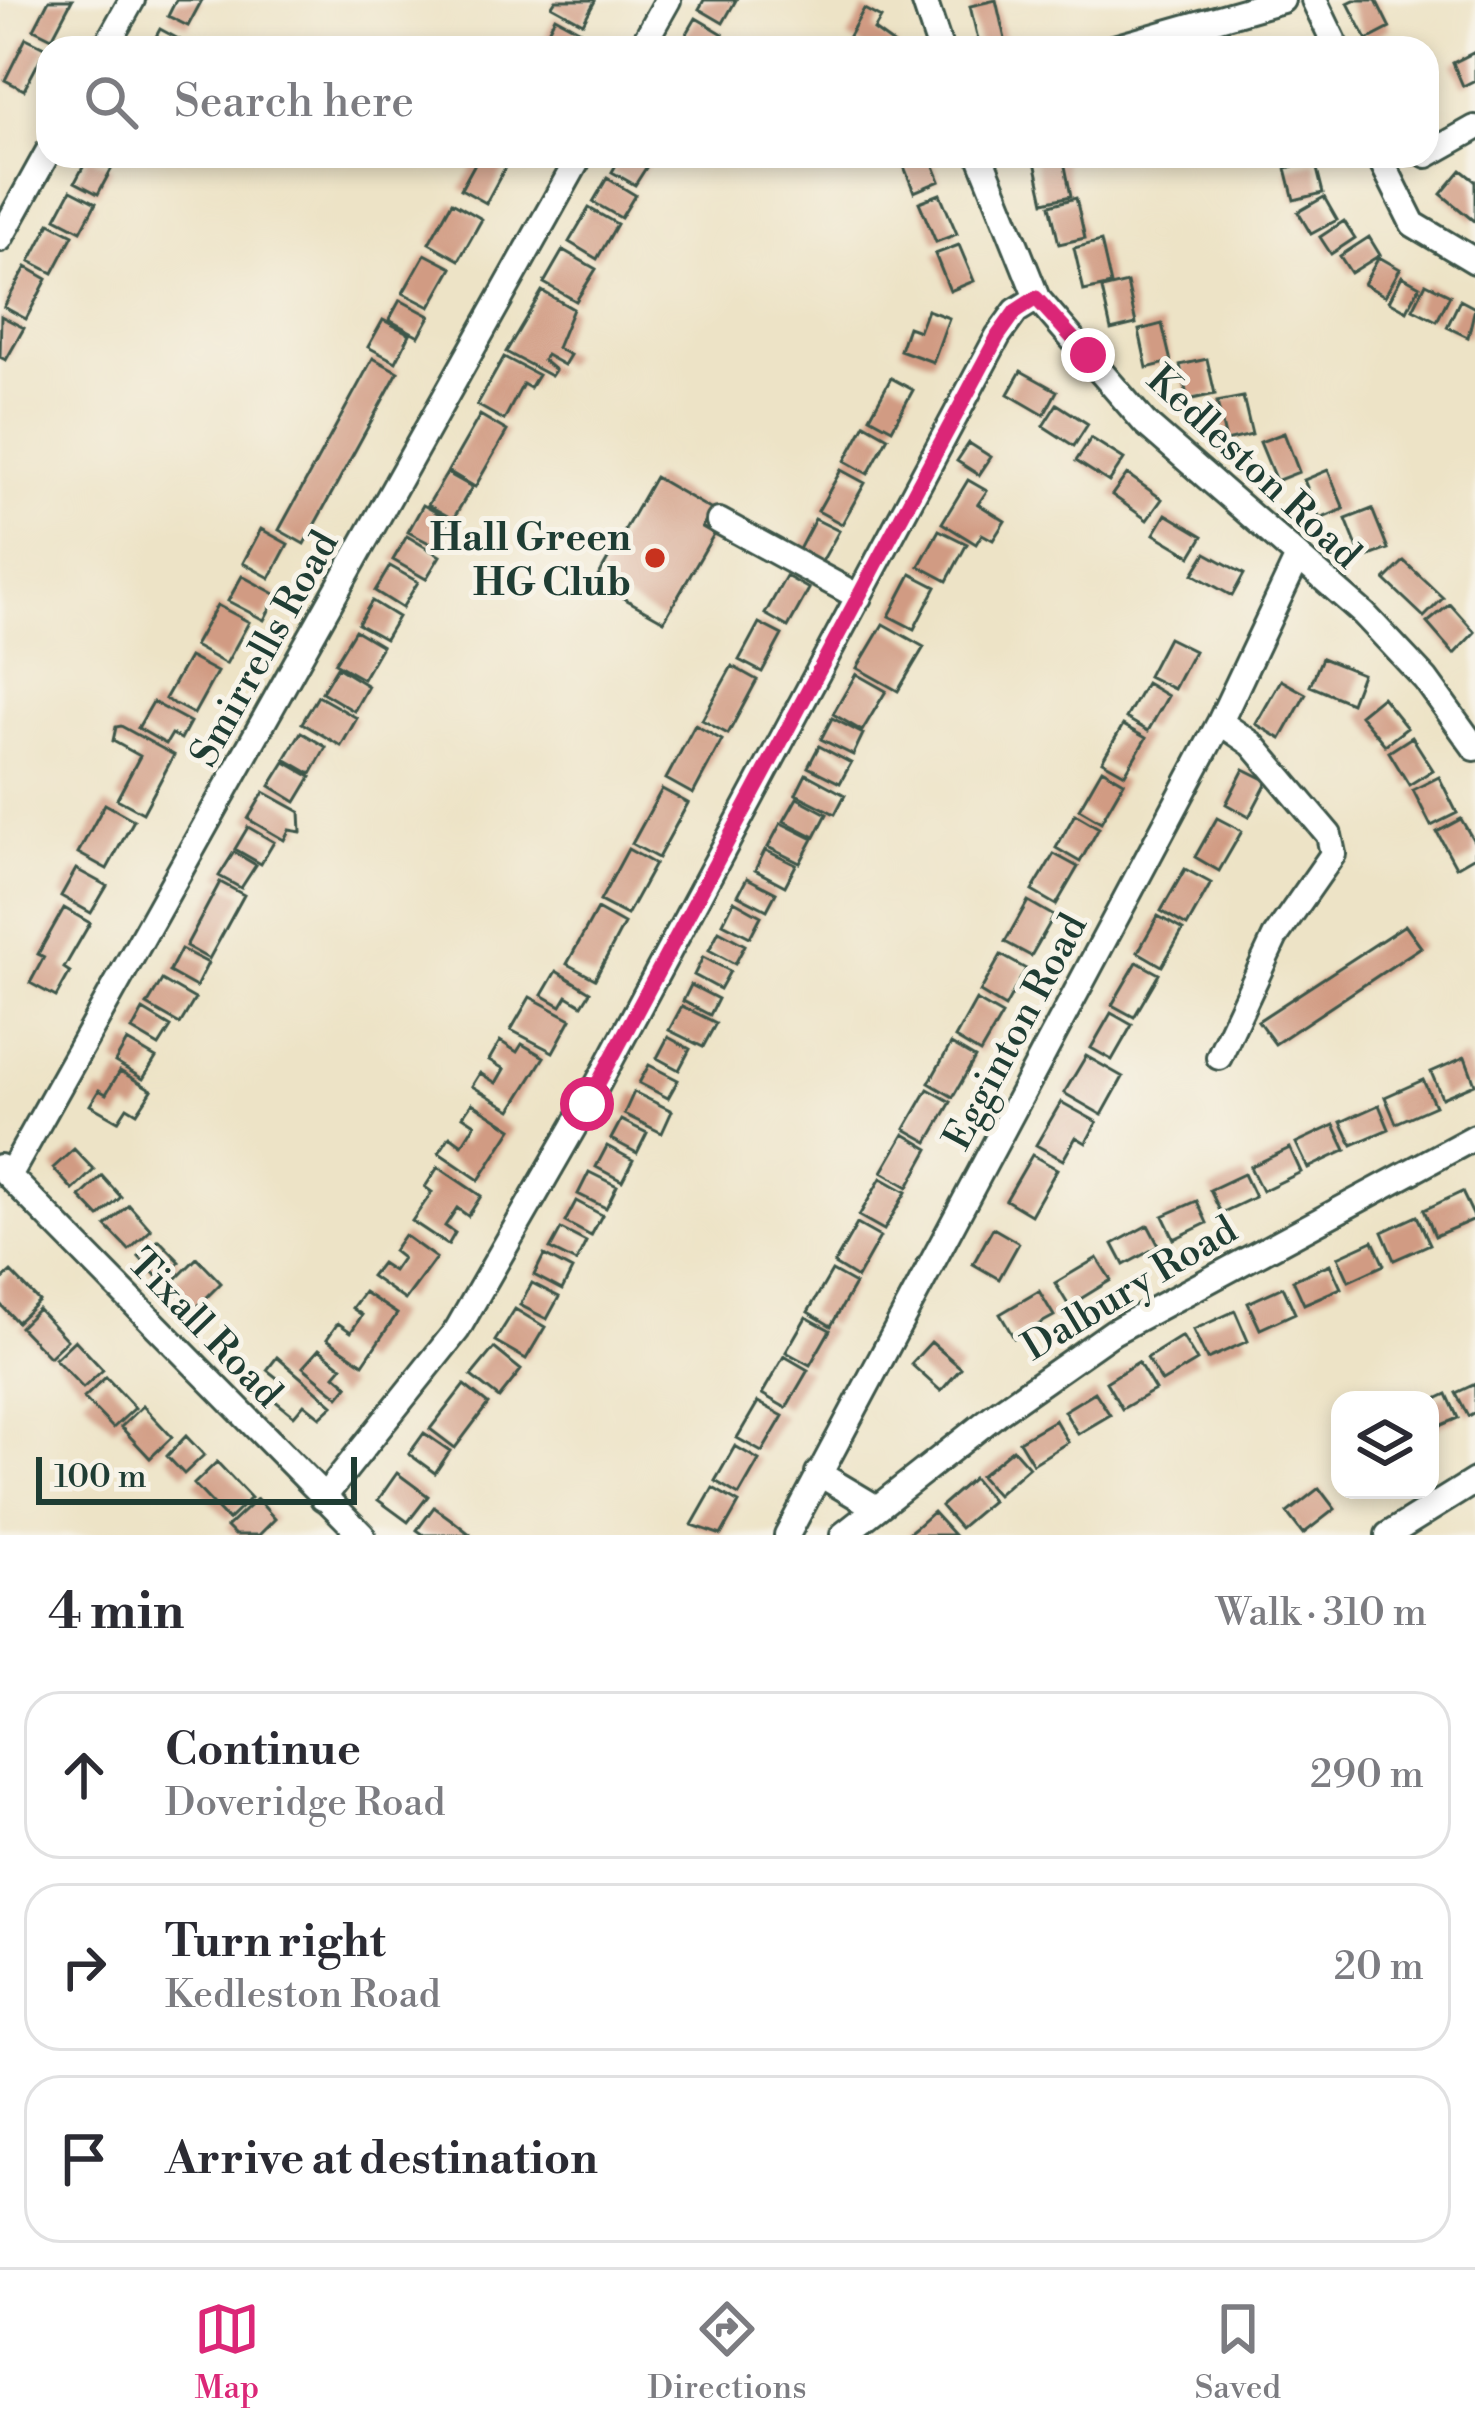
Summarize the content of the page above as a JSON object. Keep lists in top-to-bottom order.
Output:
{
  "streets": {
    "street": [
      "Kedleston Road",
      "Smirrells Road",
      "Egginton Road",
      "Dalbury Road",
      "Tixall Road"
    ]
  },
  "crossings": [
    ["Kedleston Road", "Egginton Road"],
    ["Smirrells Road", "Tixall Road"]
  ],
  "places": ["Hall Green HG Club"],
  "scale_bar": "100 m",
  "page": {
    "search": "Search here",
    "scale": "100 m",
    "heading": ["4 min", "Walk · 310 m"],
    "list": [
      ["Continue", "Doveridge Road", "290 m"],
      ["Turn right", "Kedleston Road", "20 m"],
      "Arrive at destination"
    ],
    "nav": ["Map", "Directions", "Saved"]
  }
}
